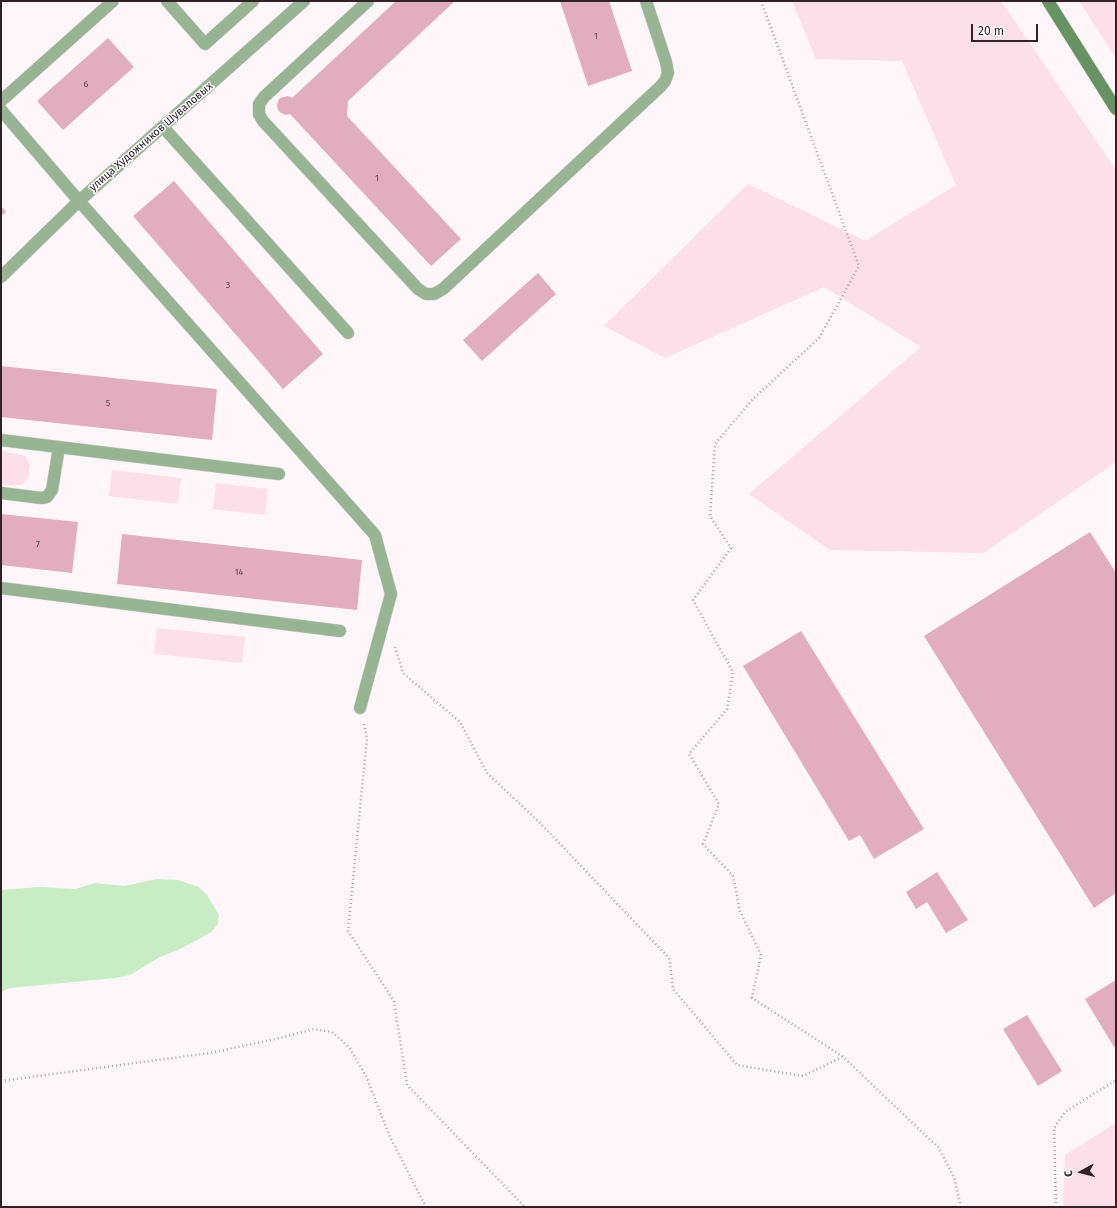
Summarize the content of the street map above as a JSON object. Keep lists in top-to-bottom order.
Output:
{
  "streets": {
    "street": ["улица Художников Шуваловых"]
  },
  "house_numbers": [
    "1",
    "6",
    "1",
    "3",
    "5",
    "7",
    "14"
  ],
  "scale_bar": "20 m",
  "north": "left"
}
